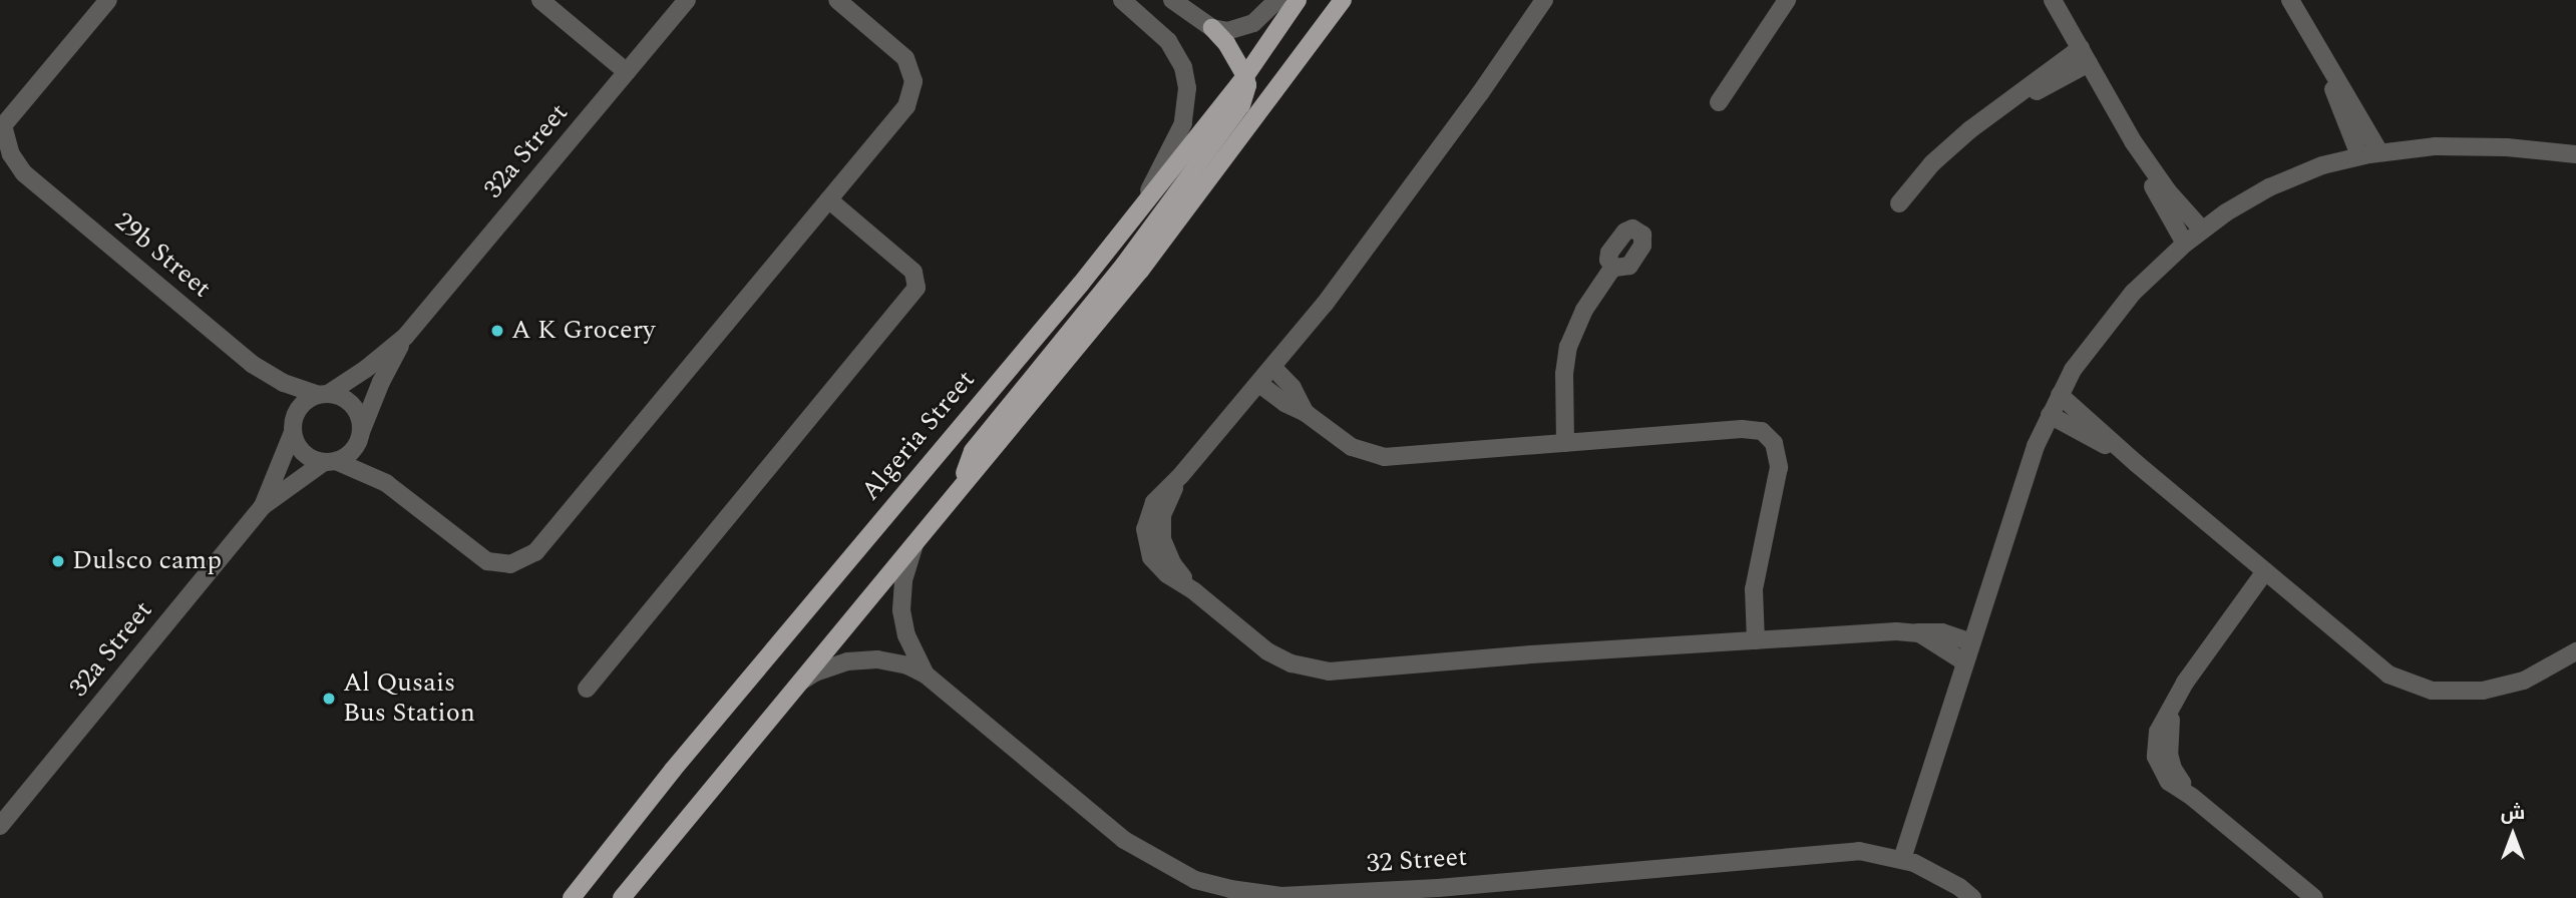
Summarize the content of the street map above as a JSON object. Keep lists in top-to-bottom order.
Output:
{
  "streets": {
    "main road": ["Algeria Street"],
    "street": ["32a Street", "29b Street", "32 Street"]
  },
  "crossings": [
    ["32a Street", "29b Street"]
  ],
  "places": ["A K Grocery", "Dulsco camp", "Al Qusais Bus Station"],
  "north": "top"
}
